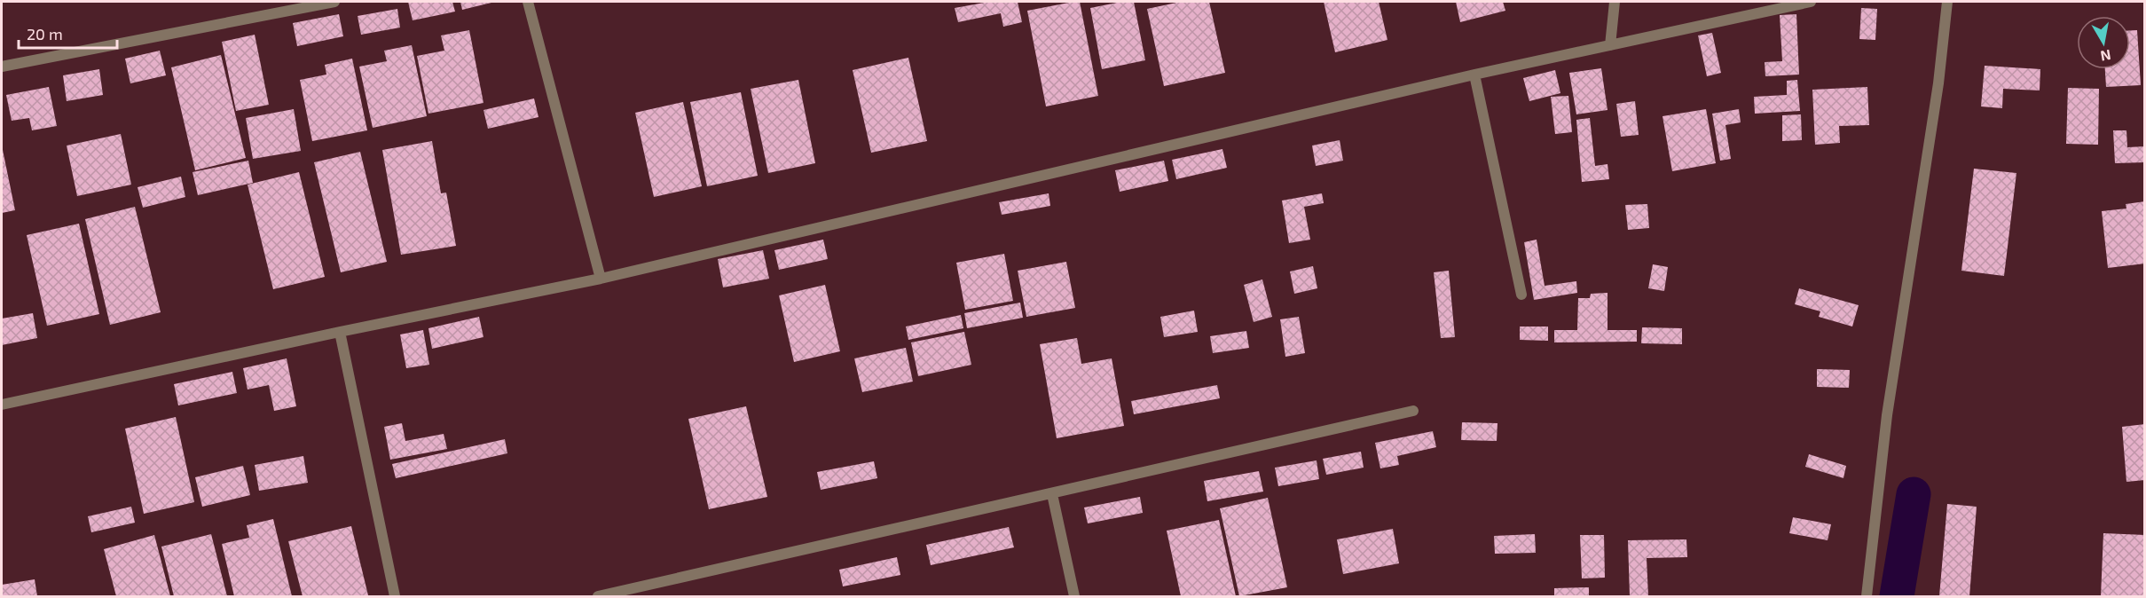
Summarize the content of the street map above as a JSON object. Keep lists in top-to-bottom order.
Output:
{
  "scale_bar": "20 m",
  "north": "bottom"
}
